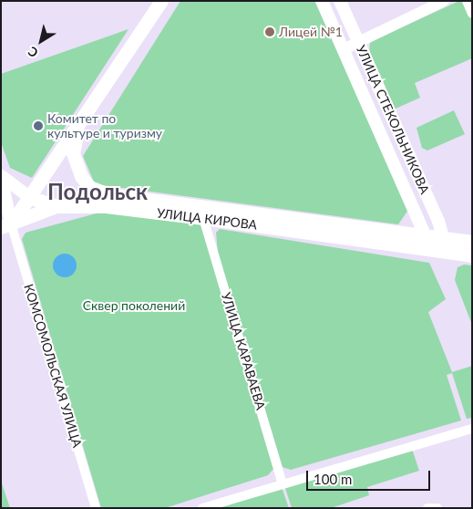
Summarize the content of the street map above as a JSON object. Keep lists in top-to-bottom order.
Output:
{
  "streets": {
    "main road": ["УЛИЦА СТЕКОЛЬНИКОВА", "УЛИЦА КИРОВА"],
    "street": ["УЛИЦА КАРАВАЕВА", "КОМСОМОЛЬСКАЯ УЛИЦА"]
  },
  "crossings": [
    ["УЛИЦА СТЕКОЛЬНИКОВА", "УЛИЦА КИРОВА"],
    ["УЛИЦА КИРОВА", "УЛИЦА КАРАВАЕВА"]
  ],
  "districts": ["Подольск"],
  "parks": ["Сквер поколений"],
  "places": ["Лицeй №1", "Комитет по культуре и туризму"],
  "scale_bar": "100 m",
  "north": "bottom left"
}
